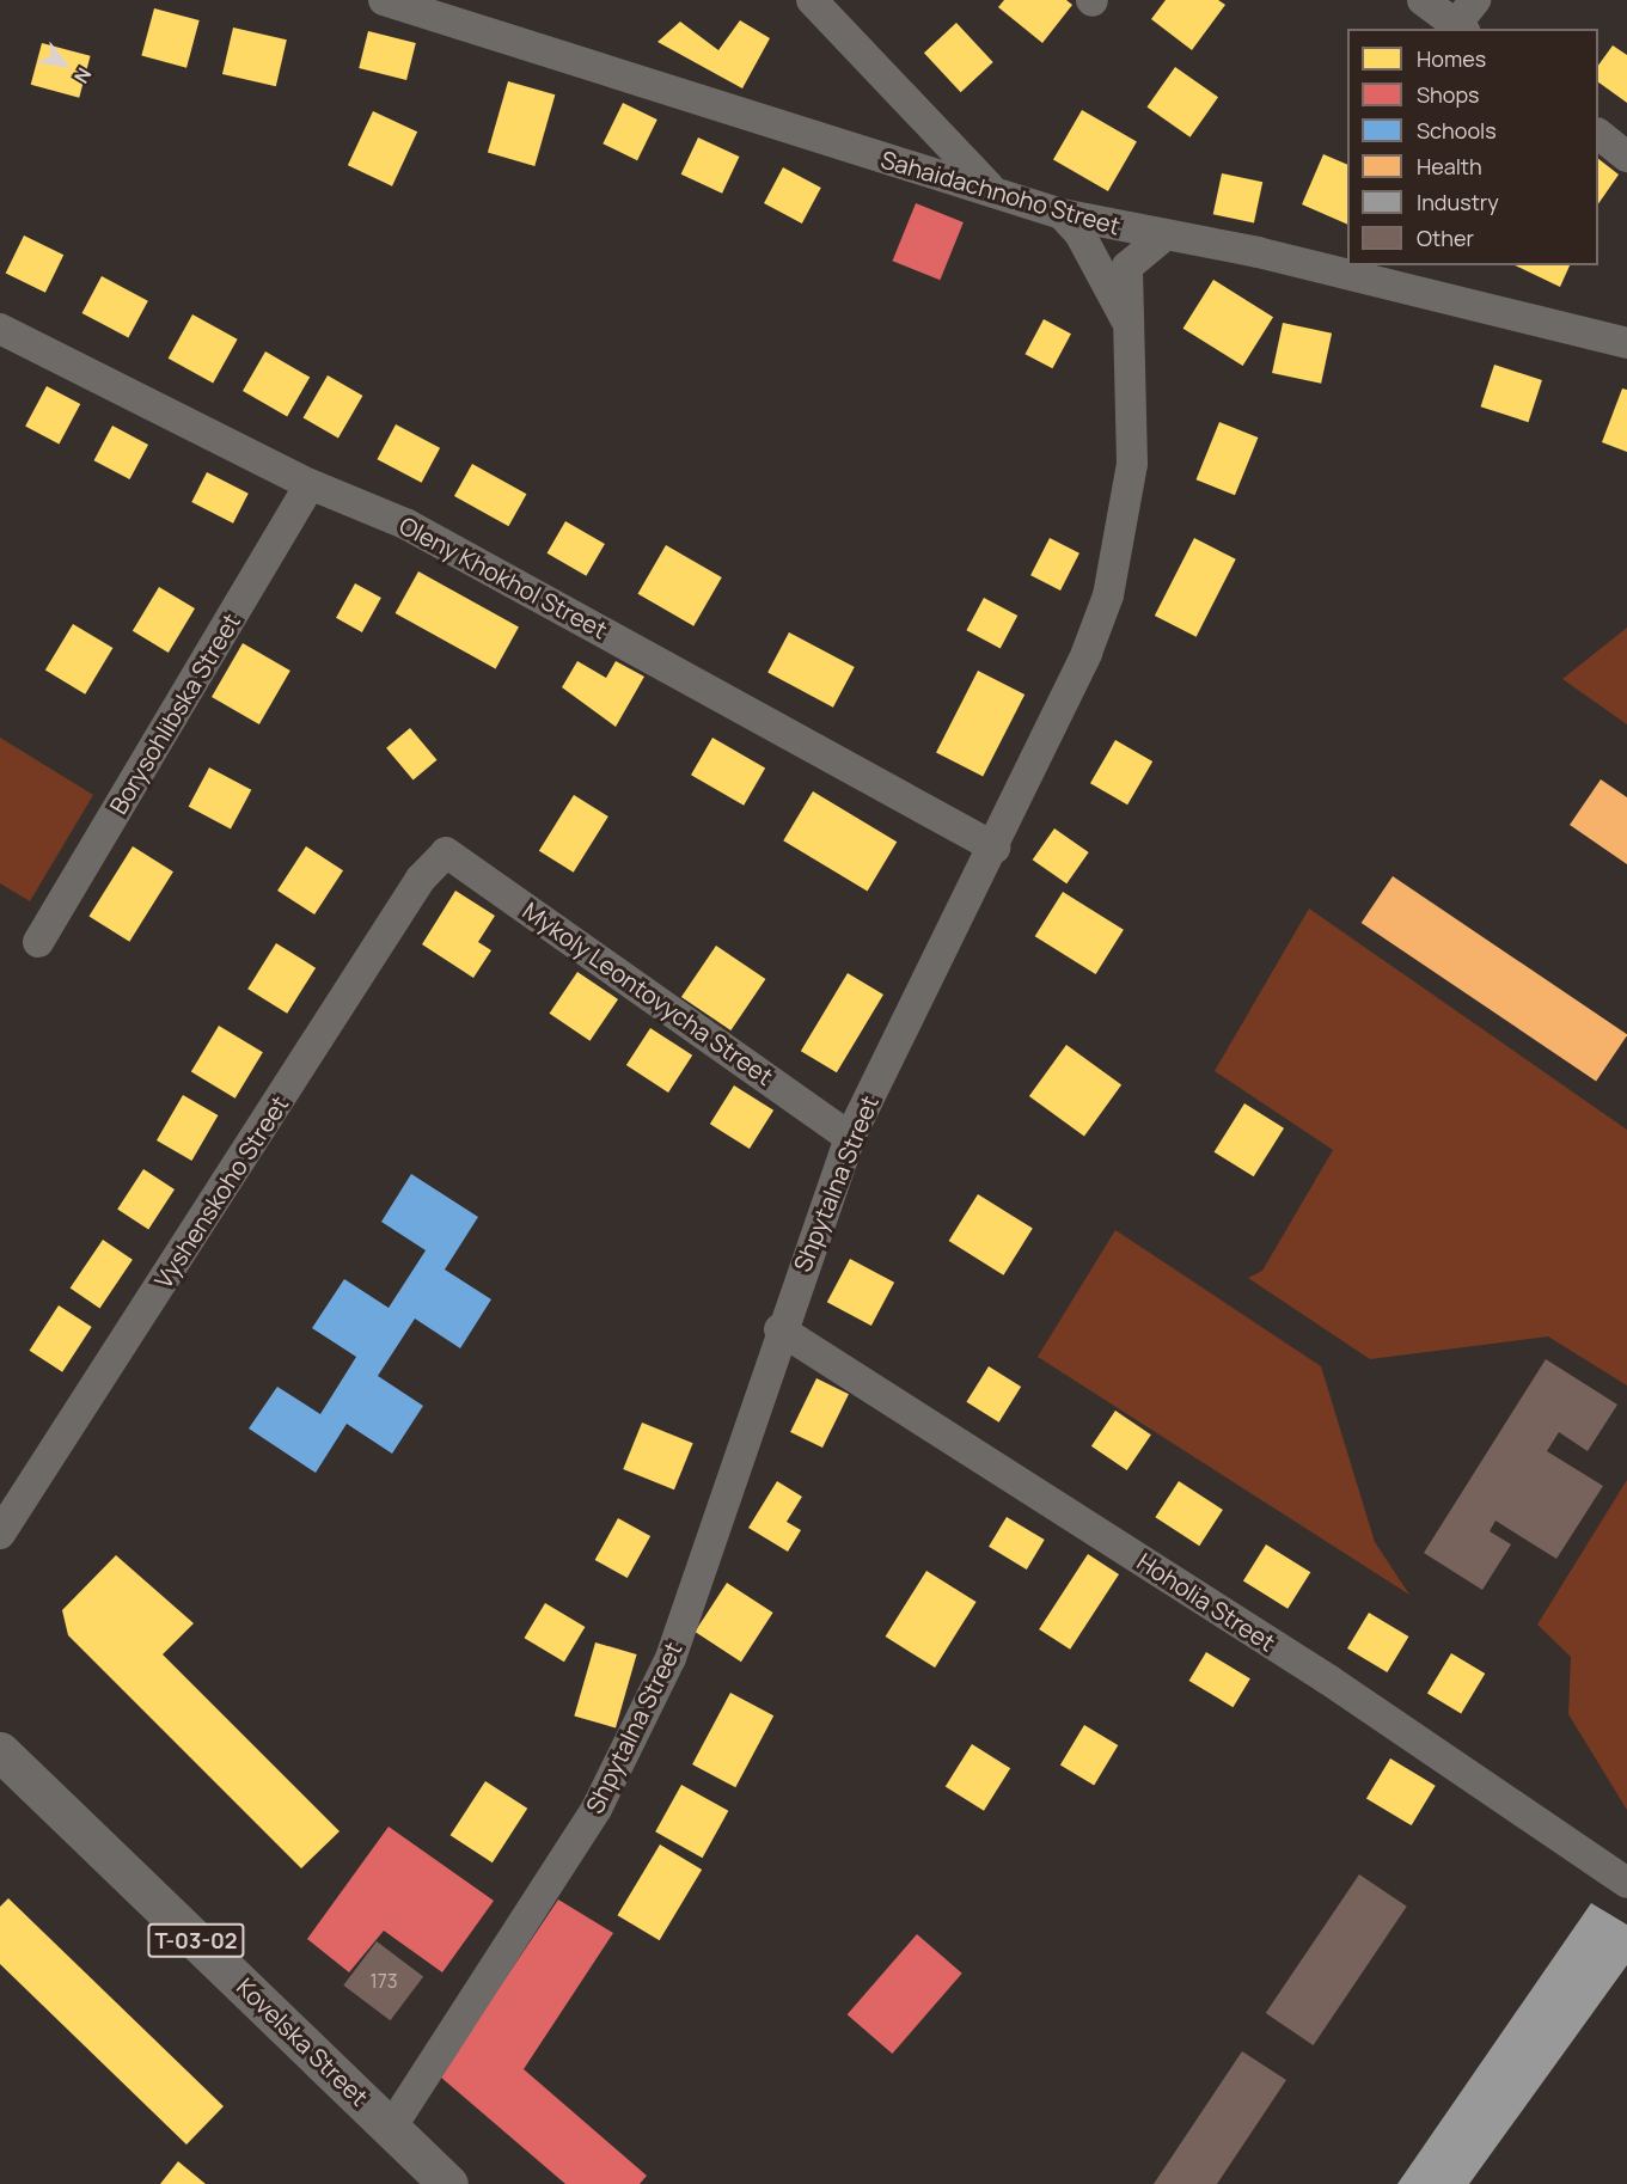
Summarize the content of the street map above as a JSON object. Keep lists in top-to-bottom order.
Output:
{
  "streets": {
    "main road": ["Т-03-02", "Kovelska Street"],
    "street": [
      "Sahaidachnoho Street",
      "Oleny Khokhol Street",
      "Borysohlibska Street",
      "Mykoly Leontovycha Street",
      "Shpytalna Street",
      "Vyshenskoho Street",
      "Hoholia Street"
    ]
  },
  "crossings": [
    ["Sahaidachnoho Street", "Shpytalna Street"],
    ["Oleny Khokhol Street", "Borysohlibska Street"],
    ["Oleny Khokhol Street", "Shpytalna Street"],
    ["Mykoly Leontovycha Street", "Shpytalna Street"],
    ["Mykoly Leontovycha Street", "Vyshenskoho Street"],
    ["Shpytalna Street", "Hoholia Street"],
    ["Shpytalna Street", "Kovelska Street"]
  ],
  "house_numbers": ["173"],
  "legend": [
    "Homes",
    "Shops",
    "Schools",
    "Health",
    "Industry",
    "Other"
  ],
  "north": "bottom right"
}
